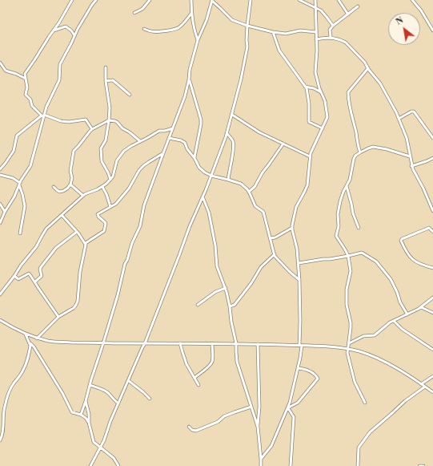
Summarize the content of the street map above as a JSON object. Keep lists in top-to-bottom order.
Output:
{
  "north": "top left"
}
